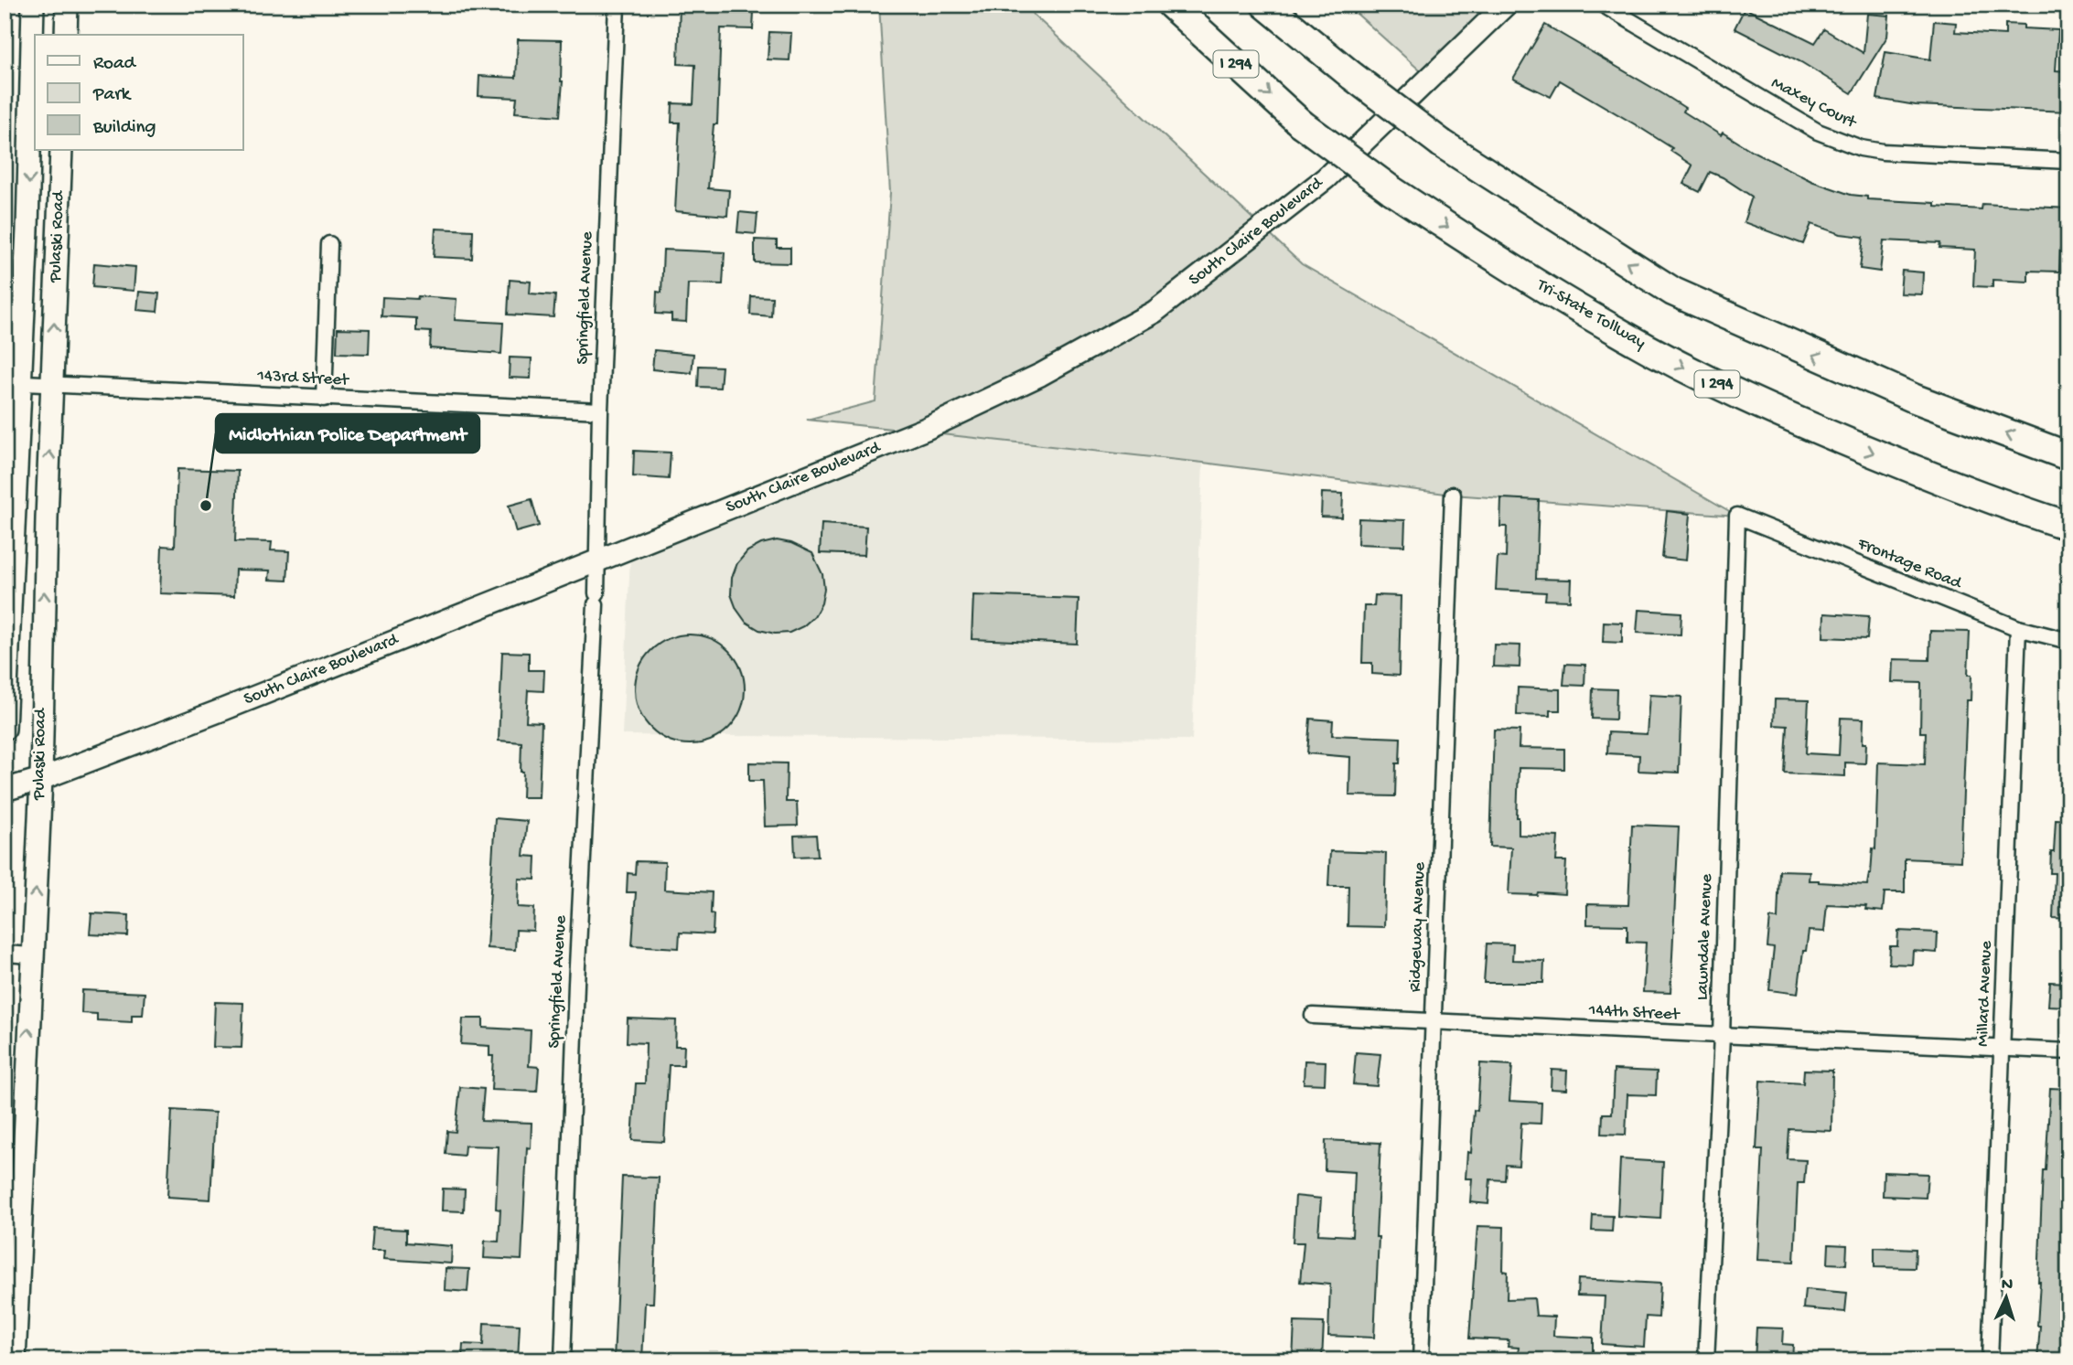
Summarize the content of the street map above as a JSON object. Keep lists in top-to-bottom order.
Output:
{
  "streets": {
    "highway": ["I 294", "Tri-State Tollway"],
    "main road": ["South Claire Boulevard", "Pulaski Road"],
    "street": [
      "Maxey Court",
      "Springfield Avenue",
      "143rd Street",
      "Frontage Road",
      "Ridgeway Avenue",
      "Lawndale Avenue",
      "Millard Avenue",
      "144th Street"
    ]
  },
  "crossings": [
    ["South Claire Boulevard", "Pulaski Road"],
    ["South Claire Boulevard", "Springfield Avenue"],
    ["Pulaski Road", "143rd Street"],
    ["Springfield Avenue", "143rd Street"],
    ["Frontage Road", "Lawndale Avenue"],
    ["Frontage Road", "Millard Avenue"],
    ["Ridgeway Avenue", "144th Street"],
    ["Lawndale Avenue", "144th Street"],
    ["Millard Avenue", "144th Street"]
  ],
  "places": ["Midlothian Police Department"],
  "legend": ["Road", "Park", "Building"],
  "north": "top"
}
